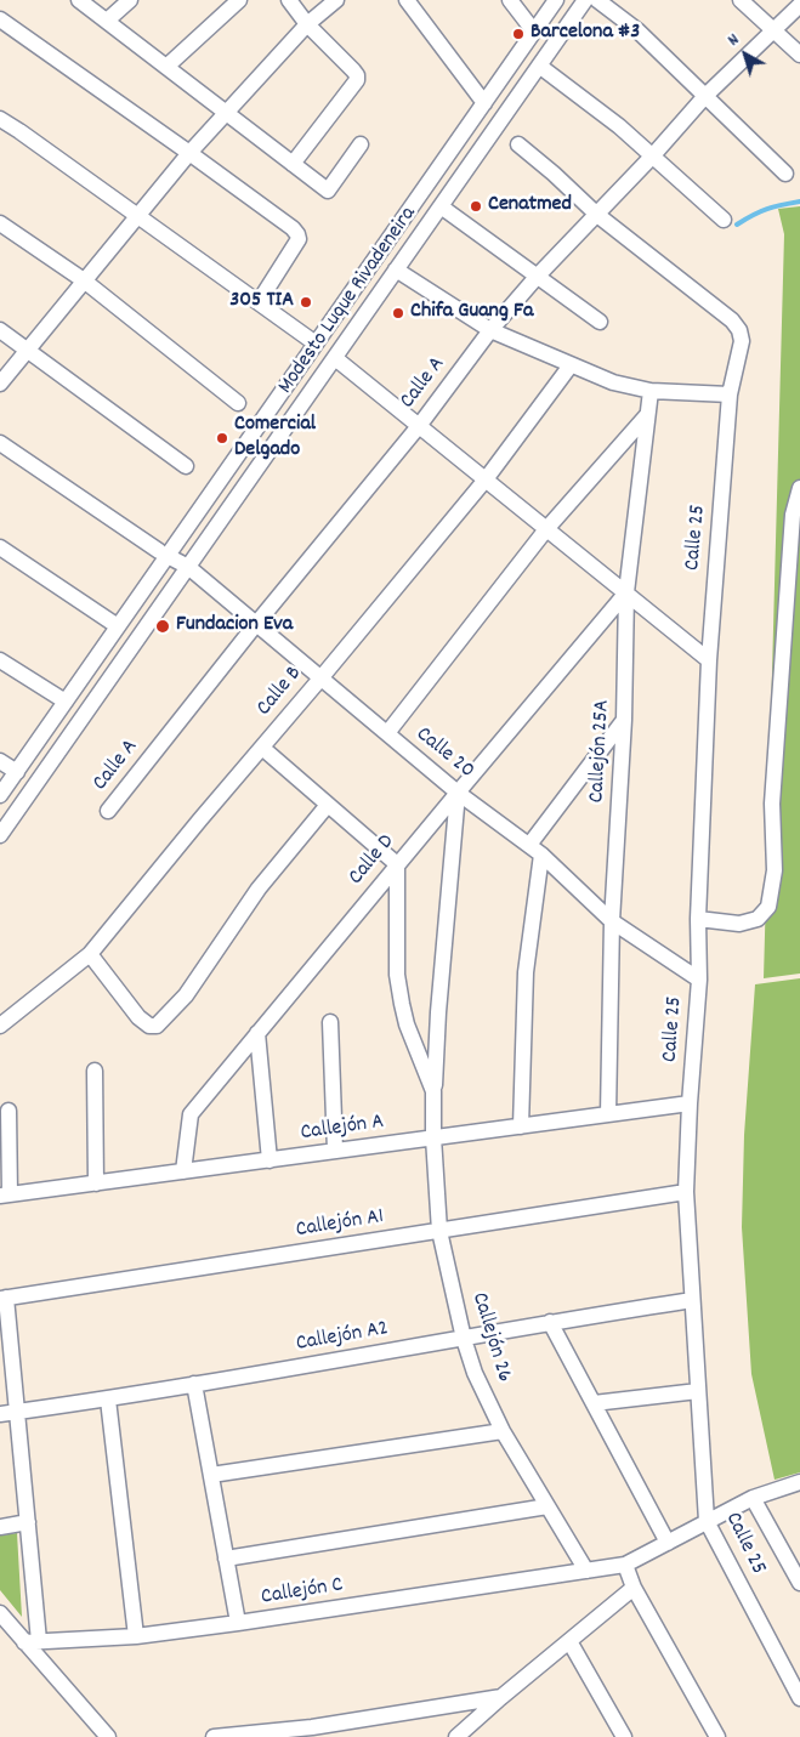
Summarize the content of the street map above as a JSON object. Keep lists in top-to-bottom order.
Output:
{
  "streets": {
    "street": [
      "Modesto Luque Rivadeneira",
      "Calle A",
      "Calle 25",
      "Calle B",
      "Callejón 25A",
      "Calle 20",
      "Calle D",
      "Callejón A",
      "Callejón A1",
      "Callejón A2",
      "Callejón 26",
      "Callejón C"
    ]
  },
  "crossings": [
    ["Modesto Luque Rivadeneira", "Calle 20"],
    ["Calle A", "Calle 25"],
    ["Calle A", "Calle 20"],
    ["Calle 25", "Calle 20"],
    ["Calle 25", "Callejón A"],
    ["Calle 25", "Callejón A1"],
    ["Calle 25", "Callejón A2"],
    ["Calle 25", "Callejón C"],
    ["Calle B", "Calle 20"],
    ["Callejón 25A", "Calle 20"],
    ["Callejón 25A", "Calle D"],
    ["Callejón 25A", "Callejón A"],
    ["Calle 20", "Calle D"],
    ["Calle 20", "Callejón 26"],
    ["Calle D", "Callejón A"],
    ["Calle D", "Callejón 26"],
    ["Callejón A", "Callejón 26"],
    ["Callejón A1", "Callejón 26"],
    ["Callejón A2", "Callejón 26"],
    ["Callejón 26", "Callejón C"]
  ],
  "places": [
    "Barcelona #3",
    "Cenatmed",
    "305 TIA",
    "Chifa Guang Fa",
    "Comercial Delgado",
    "Fundacion Eva"
  ],
  "north": "top left"
}
